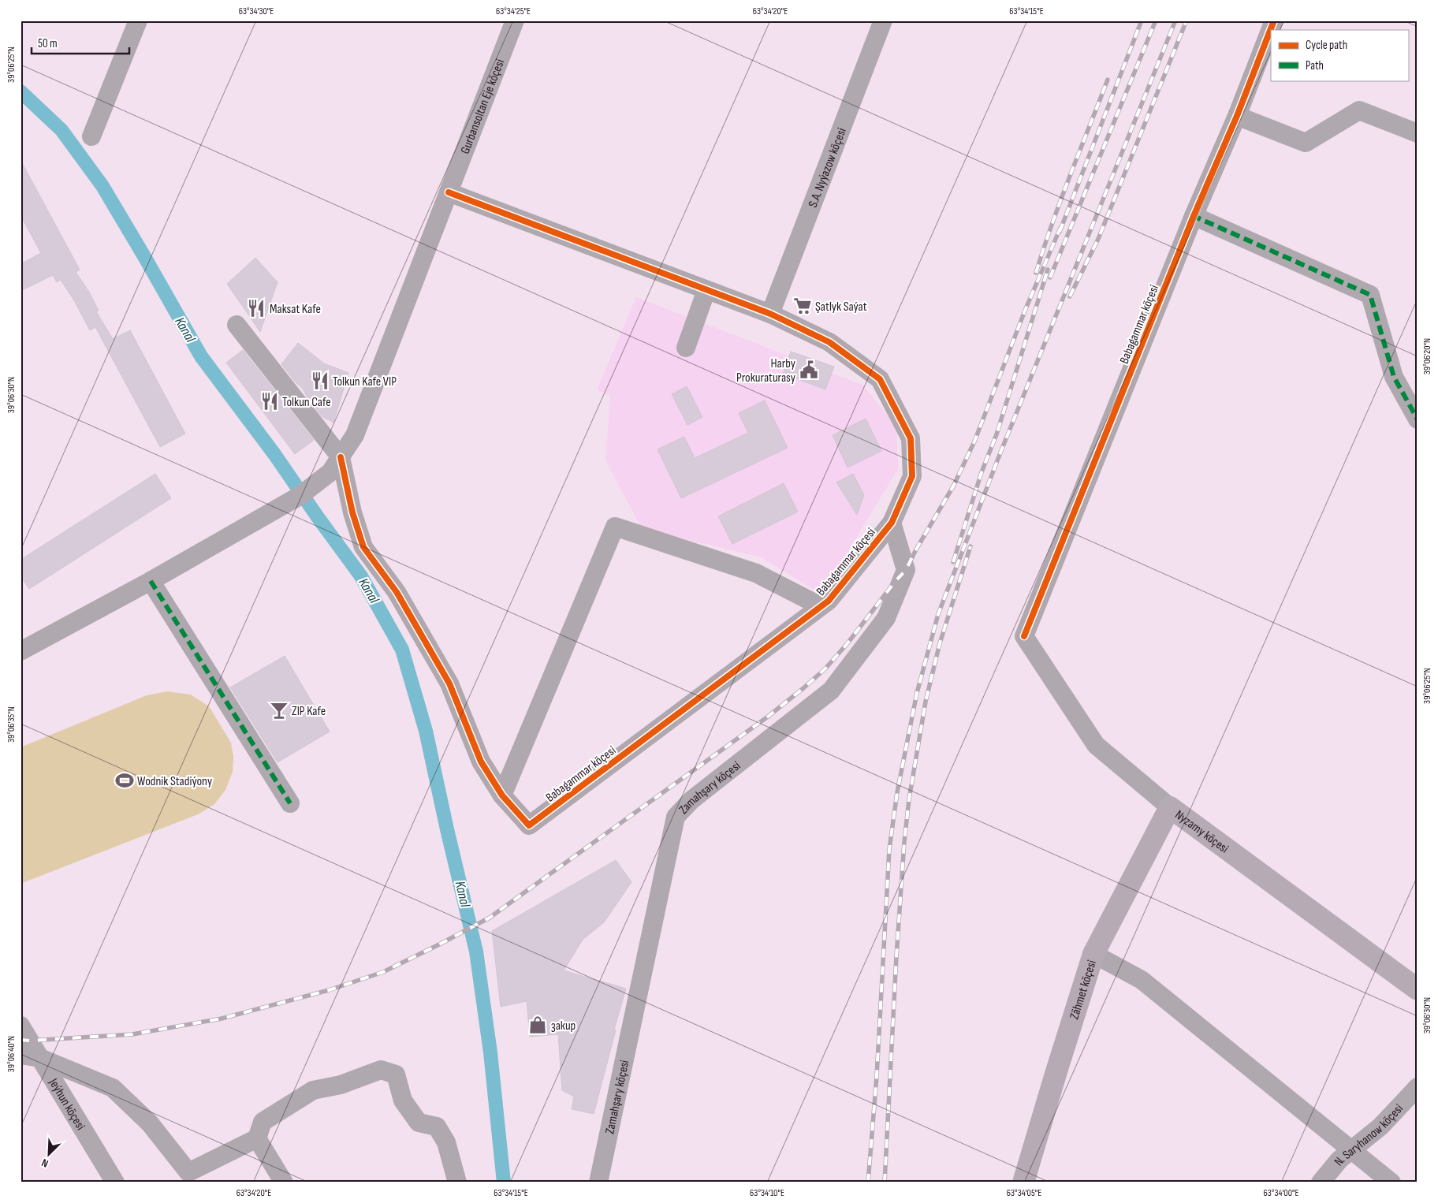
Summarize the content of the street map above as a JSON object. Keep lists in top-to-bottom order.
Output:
{
  "streets": {
    "main road": ["Nyzamy köçesi", "Zähmet köçesi"],
    "street": [
      "Gurbansoltan Eje köçesi",
      "S.A. Nyýazow köçesi",
      "Babagammar köçesi",
      "Zamahşary köçesi",
      "Jeýhun köçesi",
      "N. Saryhanow köçesi"
    ]
  },
  "crossings": [
    ["Gurbansoltan Eje köçesi", "Babagammar köçesi"],
    ["S.A. Nyýazow köçesi", "Babagammar köçesi"],
    ["Babagammar köçesi", "Zamahşary köçesi"],
    ["Babagammar köçesi", "Nyzamy köçesi"],
    ["Nyzamy köçesi", "Zähmet köçesi"]
  ],
  "water": ["Kanal"],
  "places": {
    "supermarket": ["Şatlyk Saýat"],
    "restaurant": ["Maksat Kafe", "Tolkun Kafe VIP", "Tolkun Cafe"],
    "public building": ["Harby Prokuraturasy"],
    "bar": ["ZIP Kafe"],
    "sports": ["Wodnik Stadiýony"],
    "shop": ["закир"]
  },
  "legend": ["Cycle path", "Path"],
  "scale_bar": "50 m",
  "north": "bottom left",
  "coordinates": [
    "63°34'30\"E",
    "63°34'25\"E",
    "63°34'20\"E",
    "63°34'15\"E",
    "39°06'25\"N",
    "39°06'20\"N",
    "39°06'30\"N",
    "39°06'35\"N",
    "39°06'40\"N",
    "63°34'10\"E",
    "63°34'05\"E",
    "63°34'00\"E"
  ]
}
